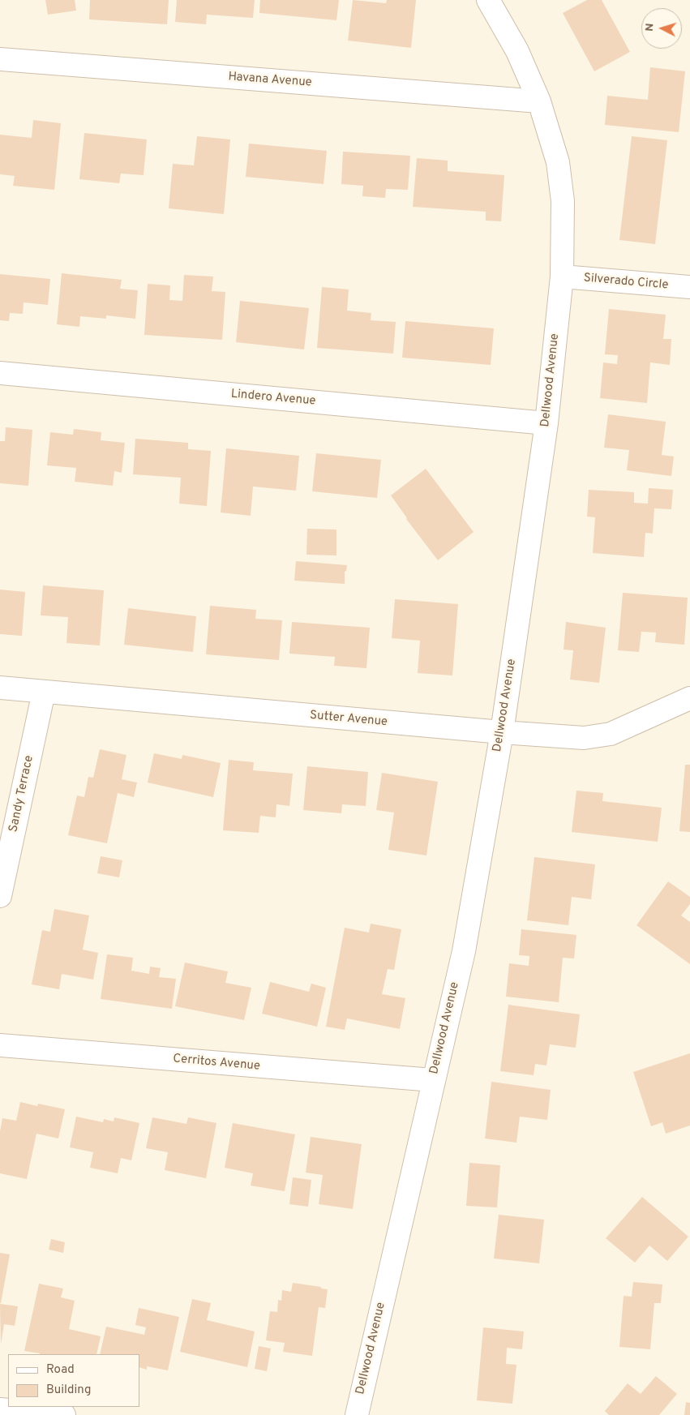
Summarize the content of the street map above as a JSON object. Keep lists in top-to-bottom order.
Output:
{
  "streets": {
    "street": [
      "Havana Avenue",
      "Silverado Circle",
      "Dellwood Avenue",
      "Lindero Avenue",
      "Sutter Avenue",
      "Sandy Terrace",
      "Cerritos Avenue"
    ]
  },
  "crossings": [
    ["Havana Avenue", "Dellwood Avenue"],
    ["Silverado Circle", "Dellwood Avenue"],
    ["Dellwood Avenue", "Lindero Avenue"],
    ["Dellwood Avenue", "Sutter Avenue"],
    ["Dellwood Avenue", "Cerritos Avenue"],
    ["Sutter Avenue", "Sandy Terrace"]
  ],
  "legend": ["Road", "Building"],
  "north": "left"
}
